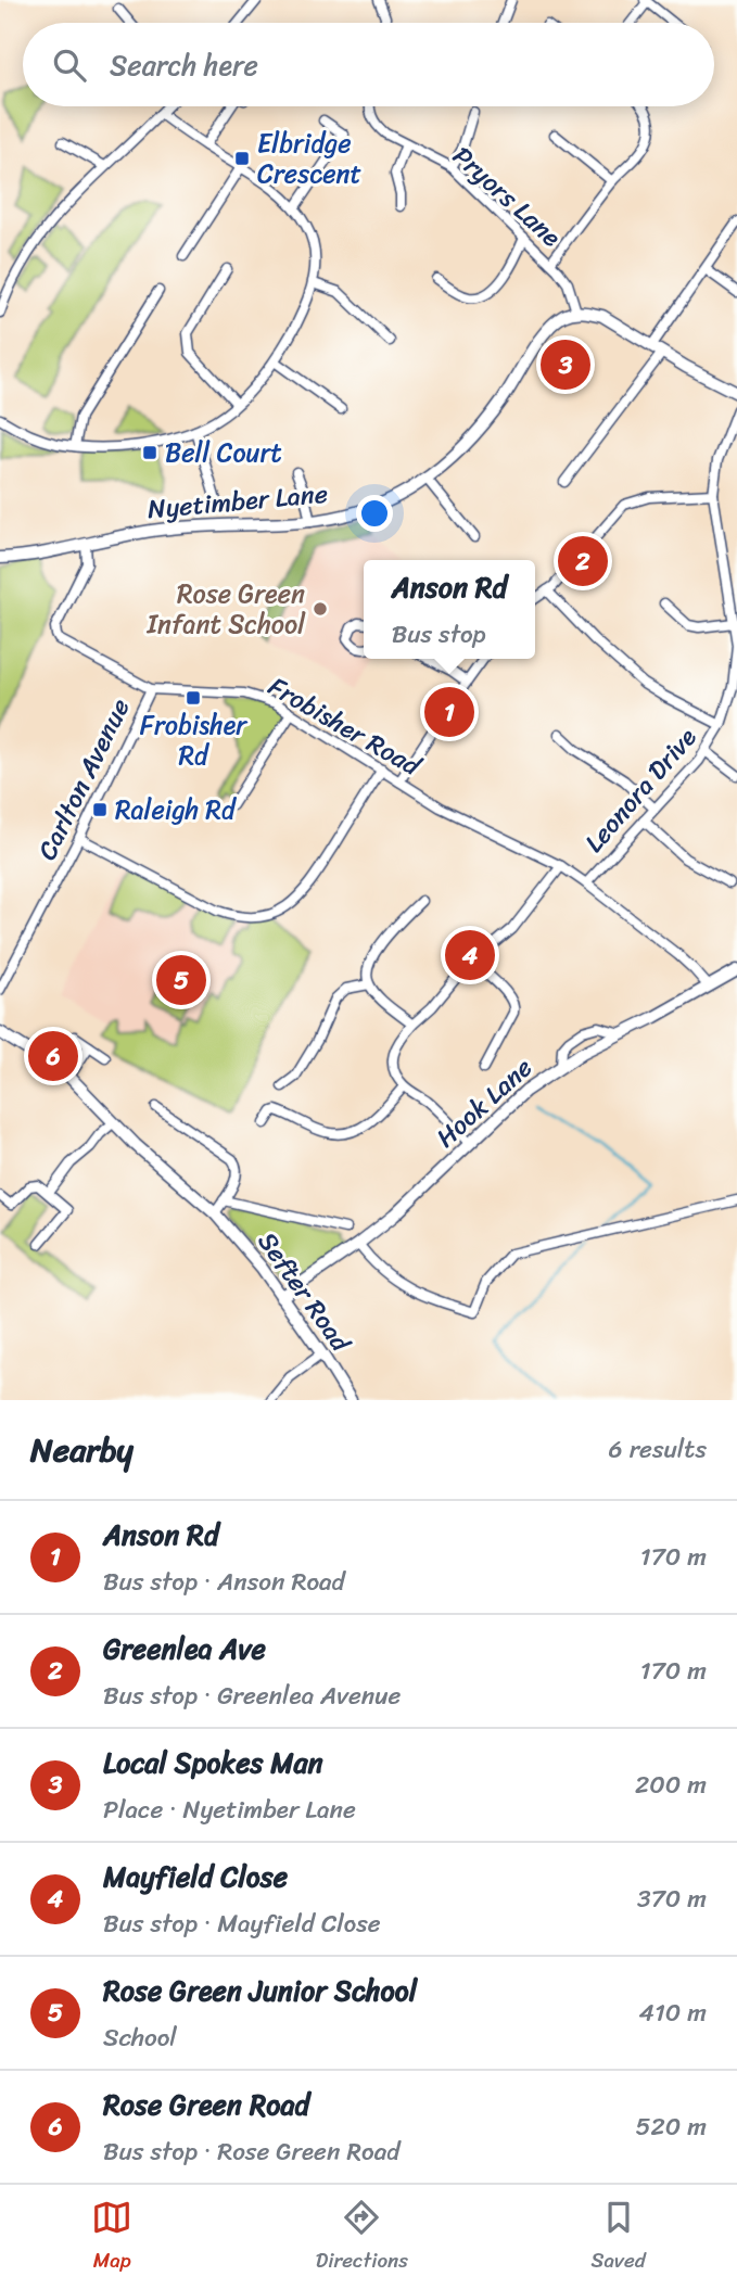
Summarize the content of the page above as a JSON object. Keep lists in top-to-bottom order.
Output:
{
  "streets": {
    "street": [
      "Pryors Lane",
      "Nyetimber Lane",
      "Frobisher Road",
      "Carlton Avenue",
      "Leonora Drive",
      "Hook Lane",
      "Sefter Road"
    ]
  },
  "crossings": [
    ["Pryors Lane", "Nyetimber Lane"],
    ["Nyetimber Lane", "Carlton Avenue"],
    ["Frobisher Road", "Carlton Avenue"],
    ["Frobisher Road", "Leonora Drive"],
    ["Frobisher Road", "Hook Lane"],
    ["Hook Lane", "Sefter Road"]
  ],
  "places": {
    "transit": [
      "Elbridge Crescent",
      "Bell Court",
      "Frobisher Rd",
      "Raleigh Rd"
    ],
    "other": ["Rose Green Infant School"]
  },
  "page": {
    "search": "Search here",
    "pins": [
      "3",
      "2",
      "1",
      "4",
      "5",
      "6"
    ],
    "popup": ["Anson Rd", "Bus stop"],
    "heading": ["Nearby", "6 results"],
    "list": [
      {
        "mark": "1",
        "name": "Anson Rd",
        "note": "Bus stop · Anson Road",
        "value": "170 m"
      },
      {
        "mark": "2",
        "name": "Greenlea Ave",
        "note": "Bus stop · Greenlea Avenue",
        "value": "170 m"
      },
      {
        "mark": "3",
        "name": "Local Spokes Man",
        "note": "Place · Nyetimber Lane",
        "value": "200 m"
      },
      {
        "mark": "4",
        "name": "Mayfield Close",
        "note": "Bus stop · Mayfield Close",
        "value": "370 m"
      },
      {
        "mark": "5",
        "name": "Rose Green Junior School",
        "note": "School",
        "value": "410 m"
      },
      {
        "mark": "6",
        "name": "Rose Green Road",
        "note": "Bus stop · Rose Green Road",
        "value": "520 m"
      }
    ],
    "nav": ["Map", "Directions", "Saved"]
  }
}
